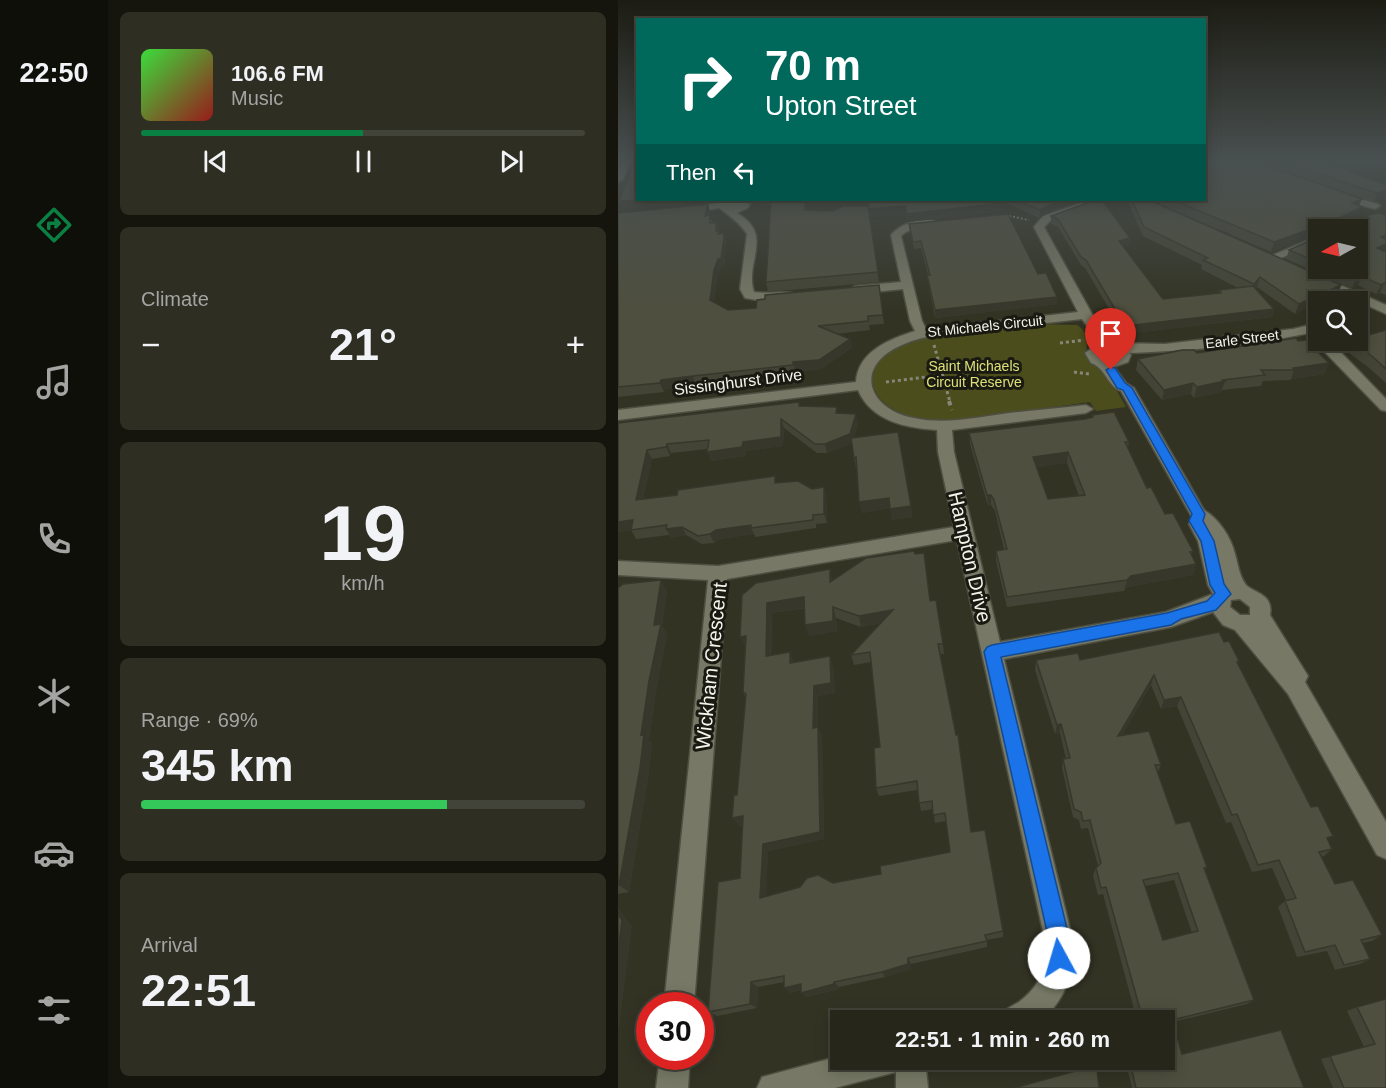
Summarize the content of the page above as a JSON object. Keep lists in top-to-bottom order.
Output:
{
  "streets": {
    "street": [
      "St Michaels Circuit",
      "Earle Street",
      "Sissinghurst Drive",
      "Hampton Drive",
      "Wickham Crescent"
    ]
  },
  "crossings": [
    ["St Michaels Circuit", "Earle Street"],
    ["St Michaels Circuit", "Sissinghurst Drive"],
    ["Hampton Drive", "Wickham Crescent"]
  ],
  "parks": ["Saint Michaels Circuit Reserve"],
  "north": "left",
  "page": {
    "tabs": "22:50",
    "turn": ["70 m", "Upton Street"],
    "song": ["106.6 FM", "Music"],
    "then": "Then",
    "tile": [
      "Climate",
      ["19", "km/h"],
      ["Range · 69%", "345 km"],
      ["Arrival", "22:51"]
    ],
    "heat": ["−", "21°", "+"],
    "limit": "30",
    "trip": "22:51 · 1 min · 260 m"
  }
}
